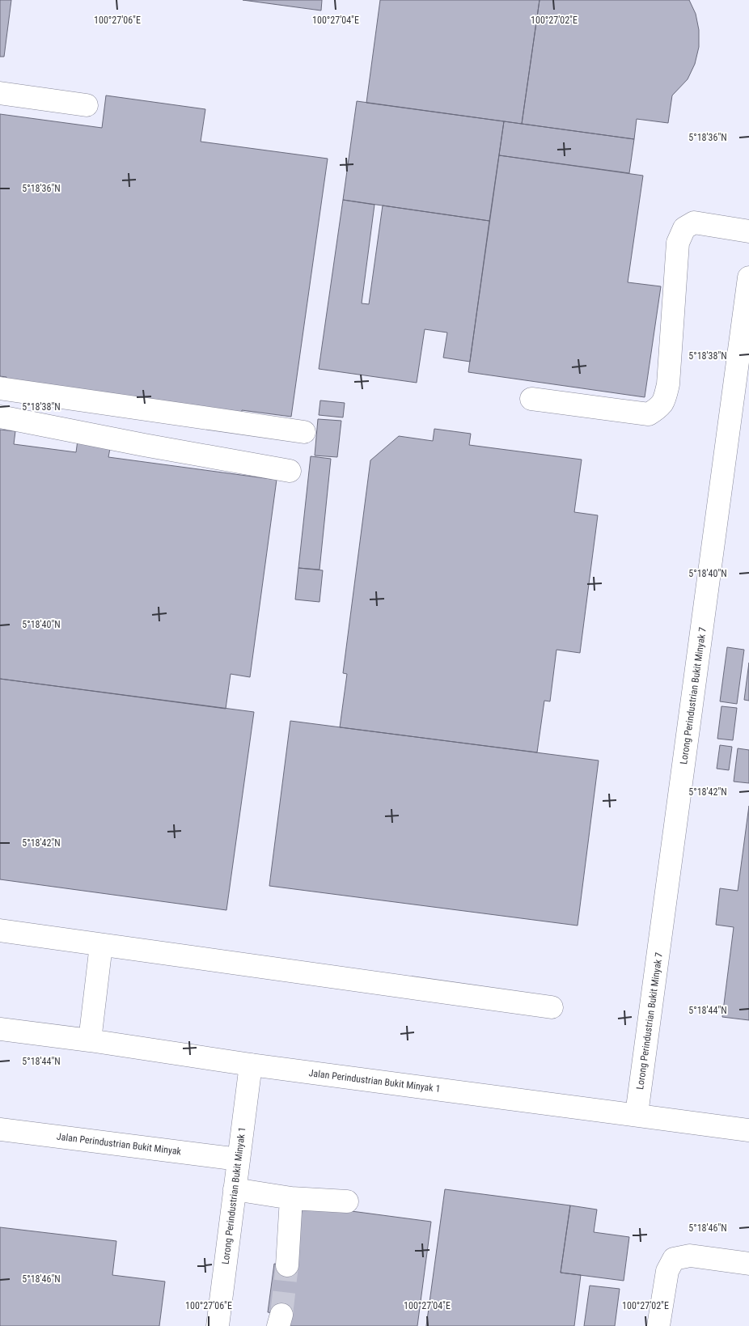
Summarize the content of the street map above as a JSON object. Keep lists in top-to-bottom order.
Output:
{
  "streets": {
    "street": [
      "Lorong Perindustrian Bukit Minyak 7",
      "Jalan Perindustrian Bukit Minyak 1",
      "Jalan Perindustrian Bukit Minyak",
      "Lorong Perindustrian Bukit Minyak 1"
    ]
  },
  "crossings": [
    ["Lorong Perindustrian Bukit Minyak 7", "Jalan Perindustrian Bukit Minyak 1"],
    ["Jalan Perindustrian Bukit Minyak 1", "Lorong Perindustrian Bukit Minyak 1"],
    ["Jalan Perindustrian Bukit Minyak", "Lorong Perindustrian Bukit Minyak 1"]
  ],
  "coordinates": [
    "100°27'06\"E",
    "100°27'04\"E",
    "100°27'02\"E",
    "5°18'36\"N",
    "5°18'38\"N",
    "5°18'40\"N",
    "5°18'42\"N",
    "5°18'44\"N",
    "5°18'46\"N"
  ]
}
